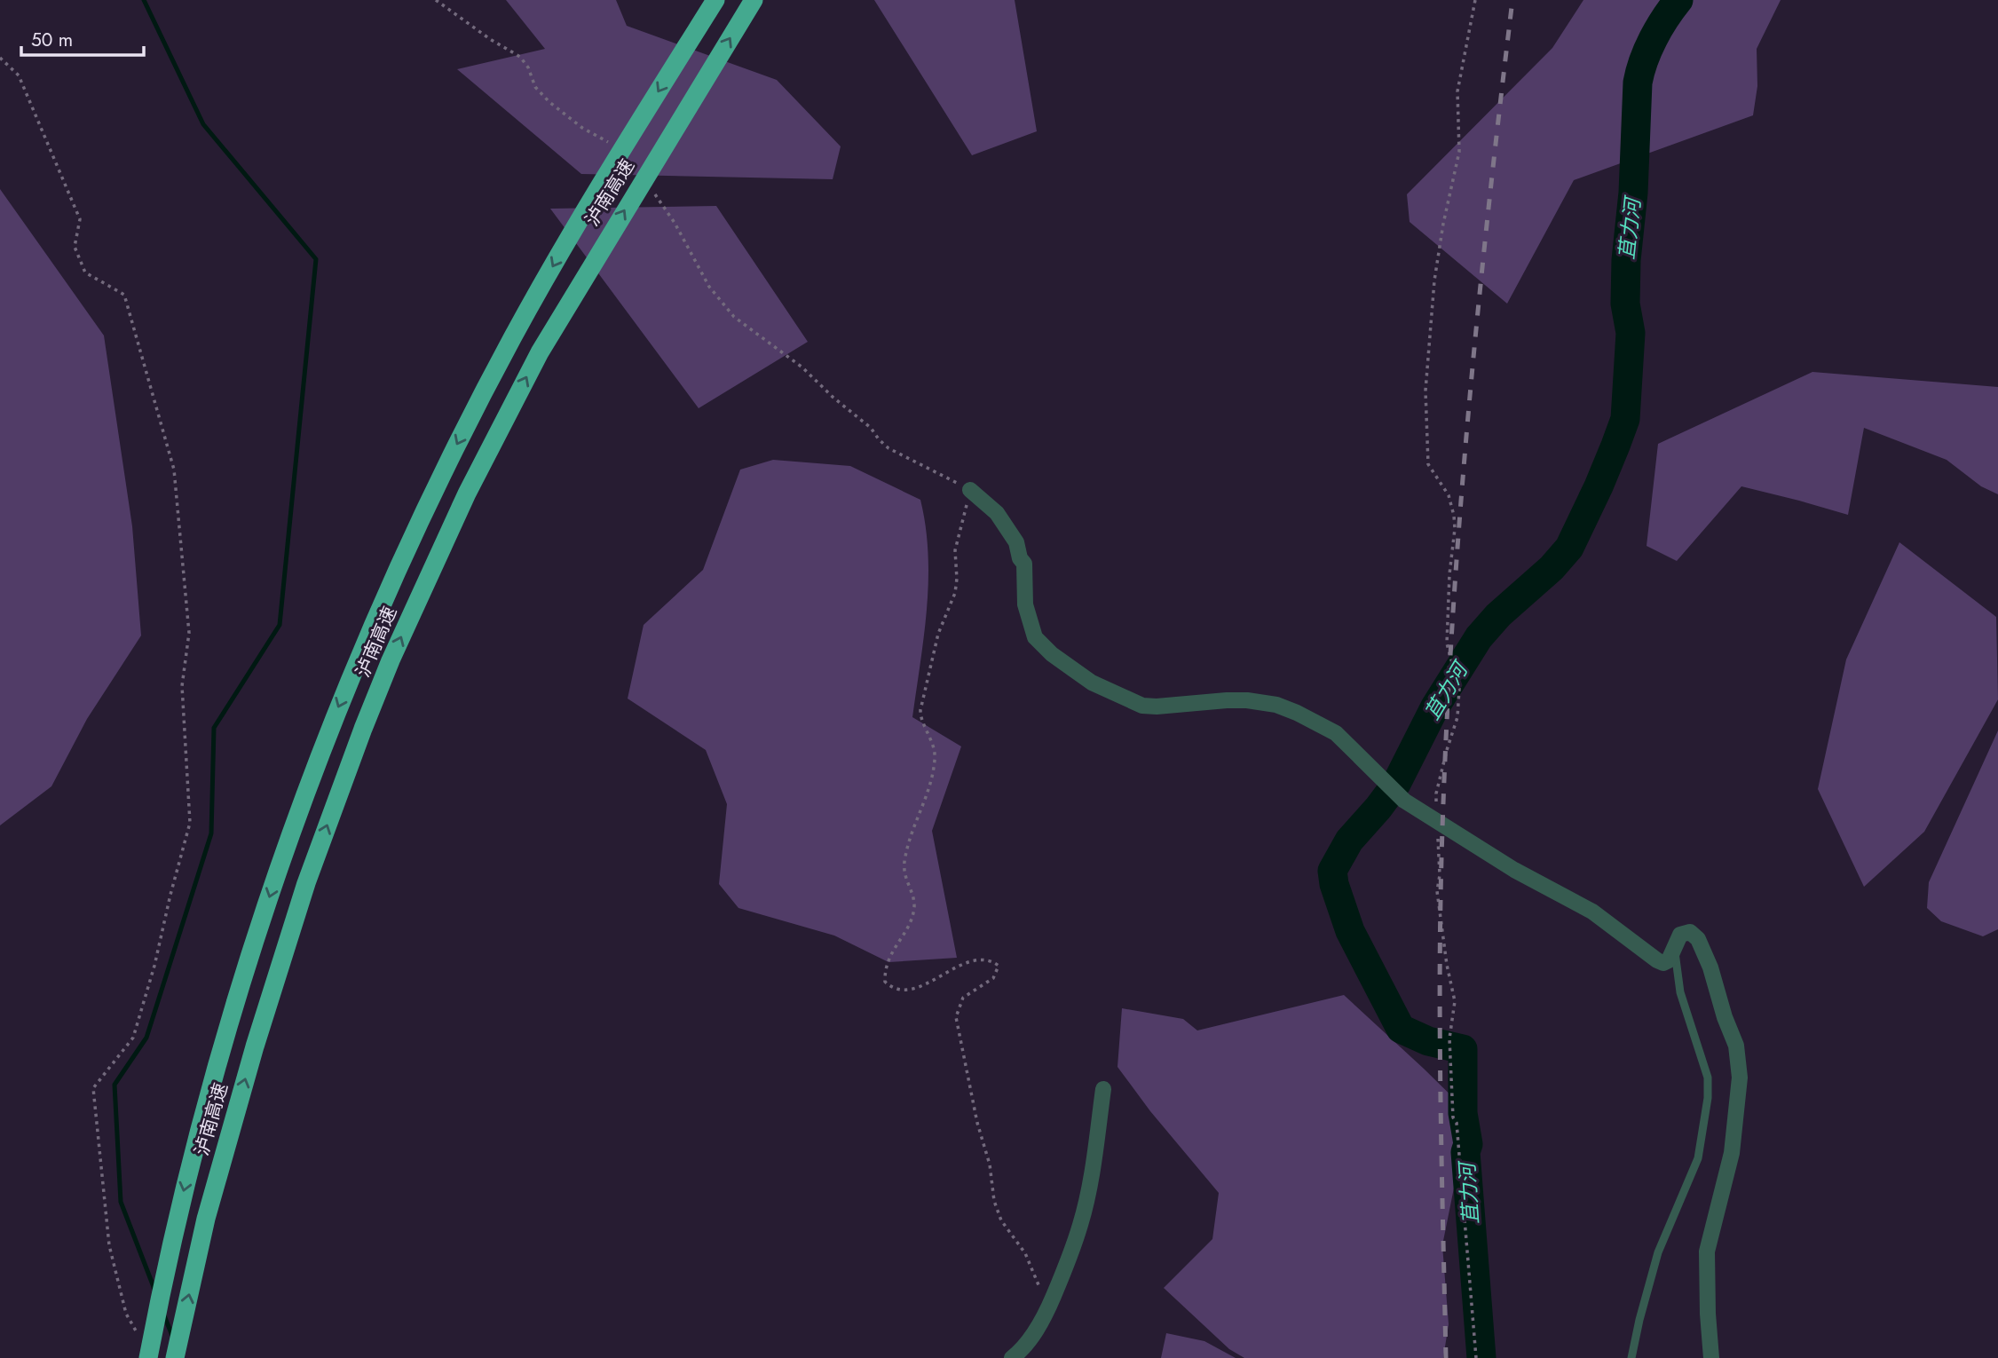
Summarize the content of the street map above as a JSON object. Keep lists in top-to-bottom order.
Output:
{
  "streets": {
    "highway": ["泸南高速"]
  },
  "water": ["苴力河"],
  "scale_bar": "50 m"
}
